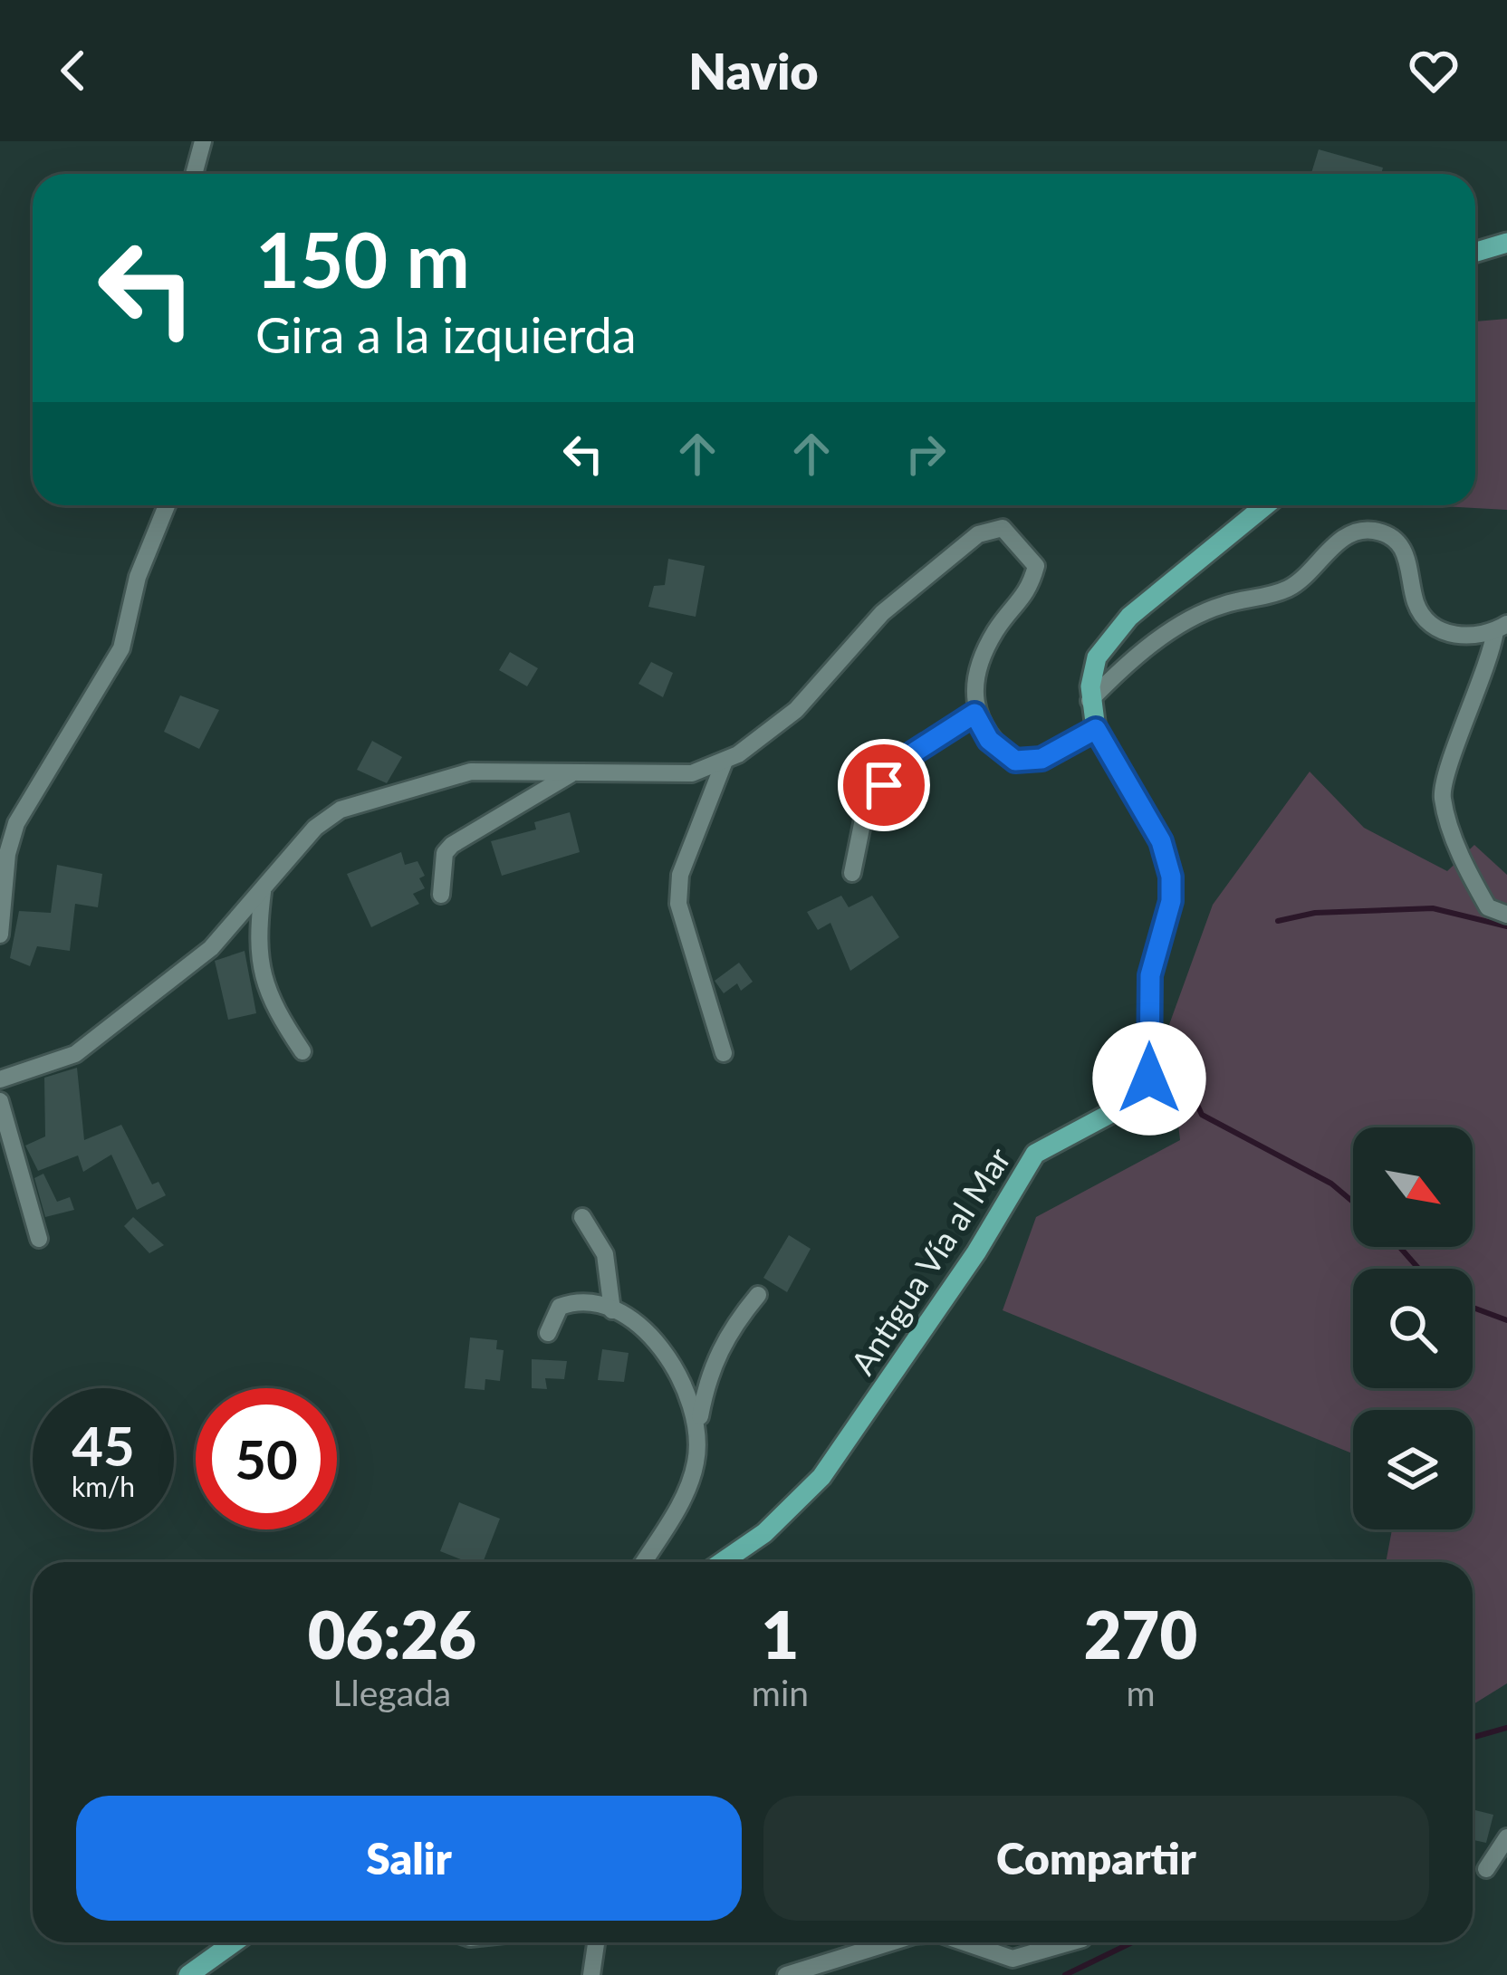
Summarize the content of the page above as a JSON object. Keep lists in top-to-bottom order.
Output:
{
  "streets": {
    "main road": ["Antigua Vía al Mar"]
  },
  "north": "bottom right",
  "page": {
    "header": "Navio",
    "turn": ["150 m", "Gira a la izquierda"],
    "speed": "45 km/h",
    "limit": "50",
    "eta": [
      "06:26",
      "Llegada",
      "1",
      "min",
      "270",
      "m"
    ],
    "buttons": ["Salir", "Compartir"]
  }
}
